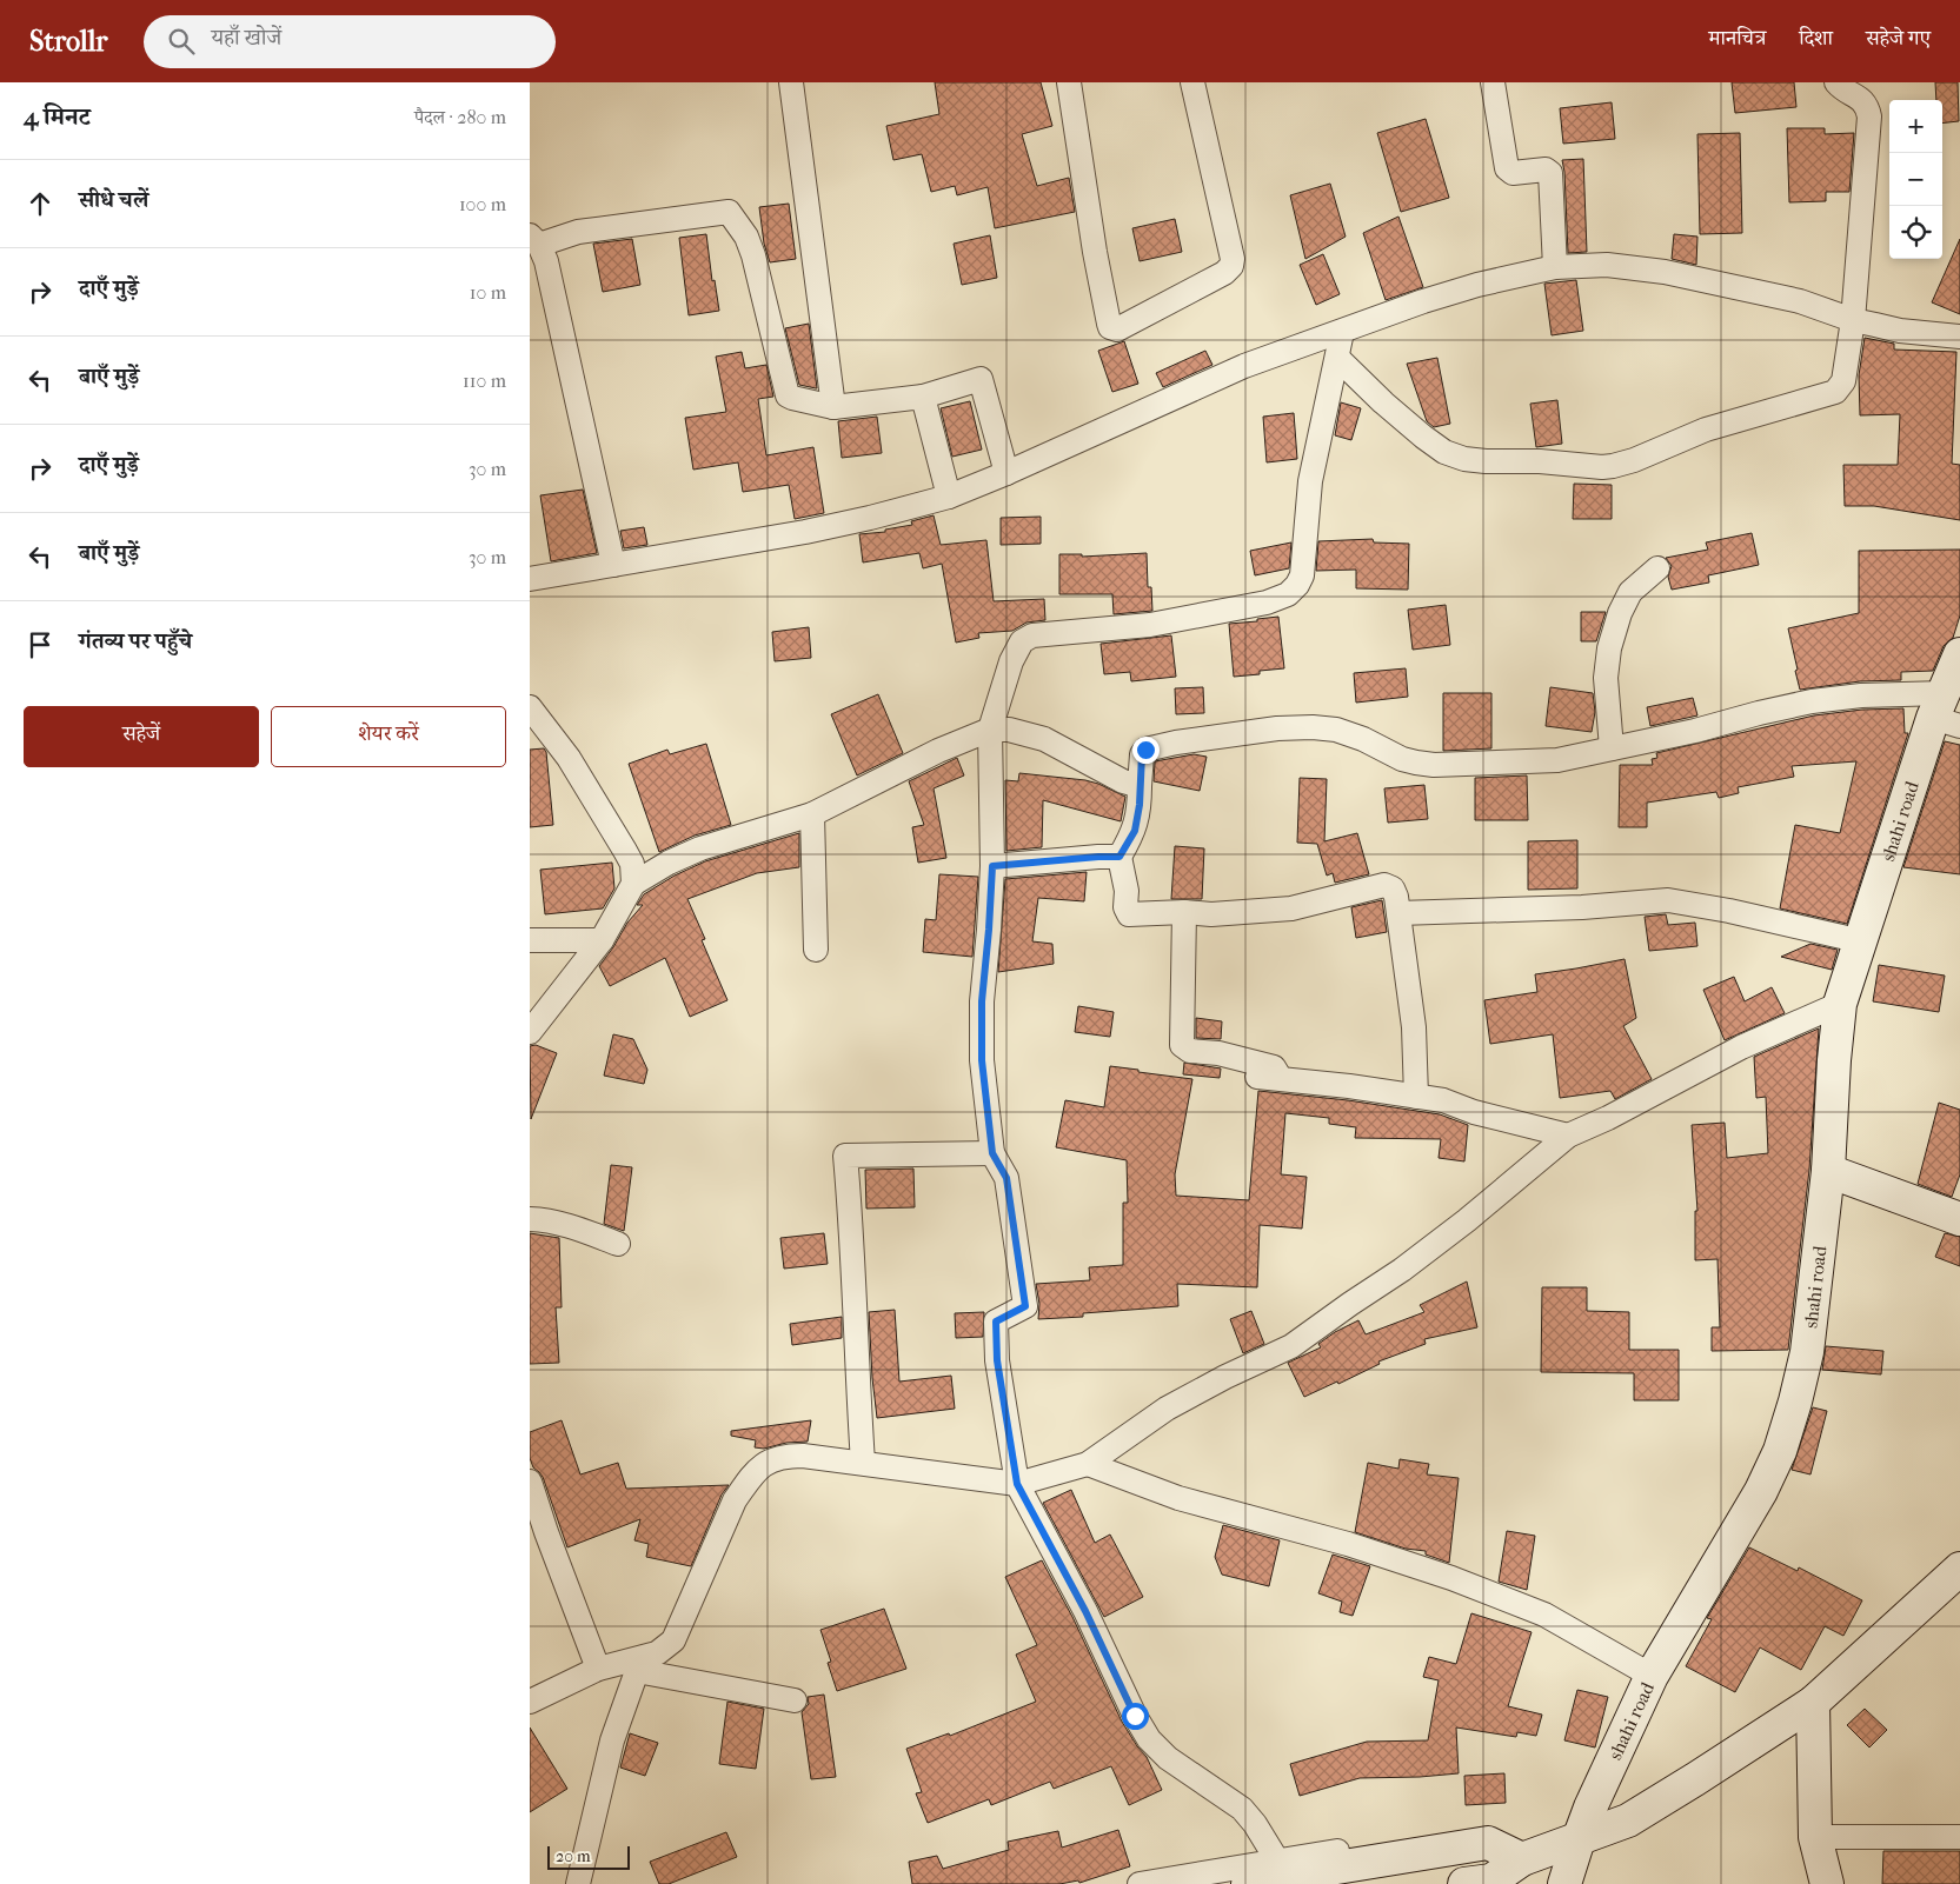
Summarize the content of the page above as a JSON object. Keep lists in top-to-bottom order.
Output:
{
  "streets": {
    "street": ["shahi road"]
  },
  "scale_bar": "20 m",
  "page": {
    "header": "Strollr",
    "search": "यहाँ खोजें",
    "nav": ["मानचित्र", "दिशा", "सहेजे गए"],
    "heading": ["4 मिनट", "पैदल · 280 m"],
    "map_buttons": ["+", "−"],
    "list": [
      ["सीधे चलें", "100 m"],
      ["दाएँ मुड़ें", "10 m"],
      ["बाएँ मुड़ें", "110 m"],
      ["दाएँ मुड़ें", "30 m"],
      ["बाएँ मुड़ें", "30 m"],
      "गंतव्य पर पहुँचे"
    ],
    "buttons": ["सहेजें", "शेयर करें"],
    "scale": "20 m"
  }
}
